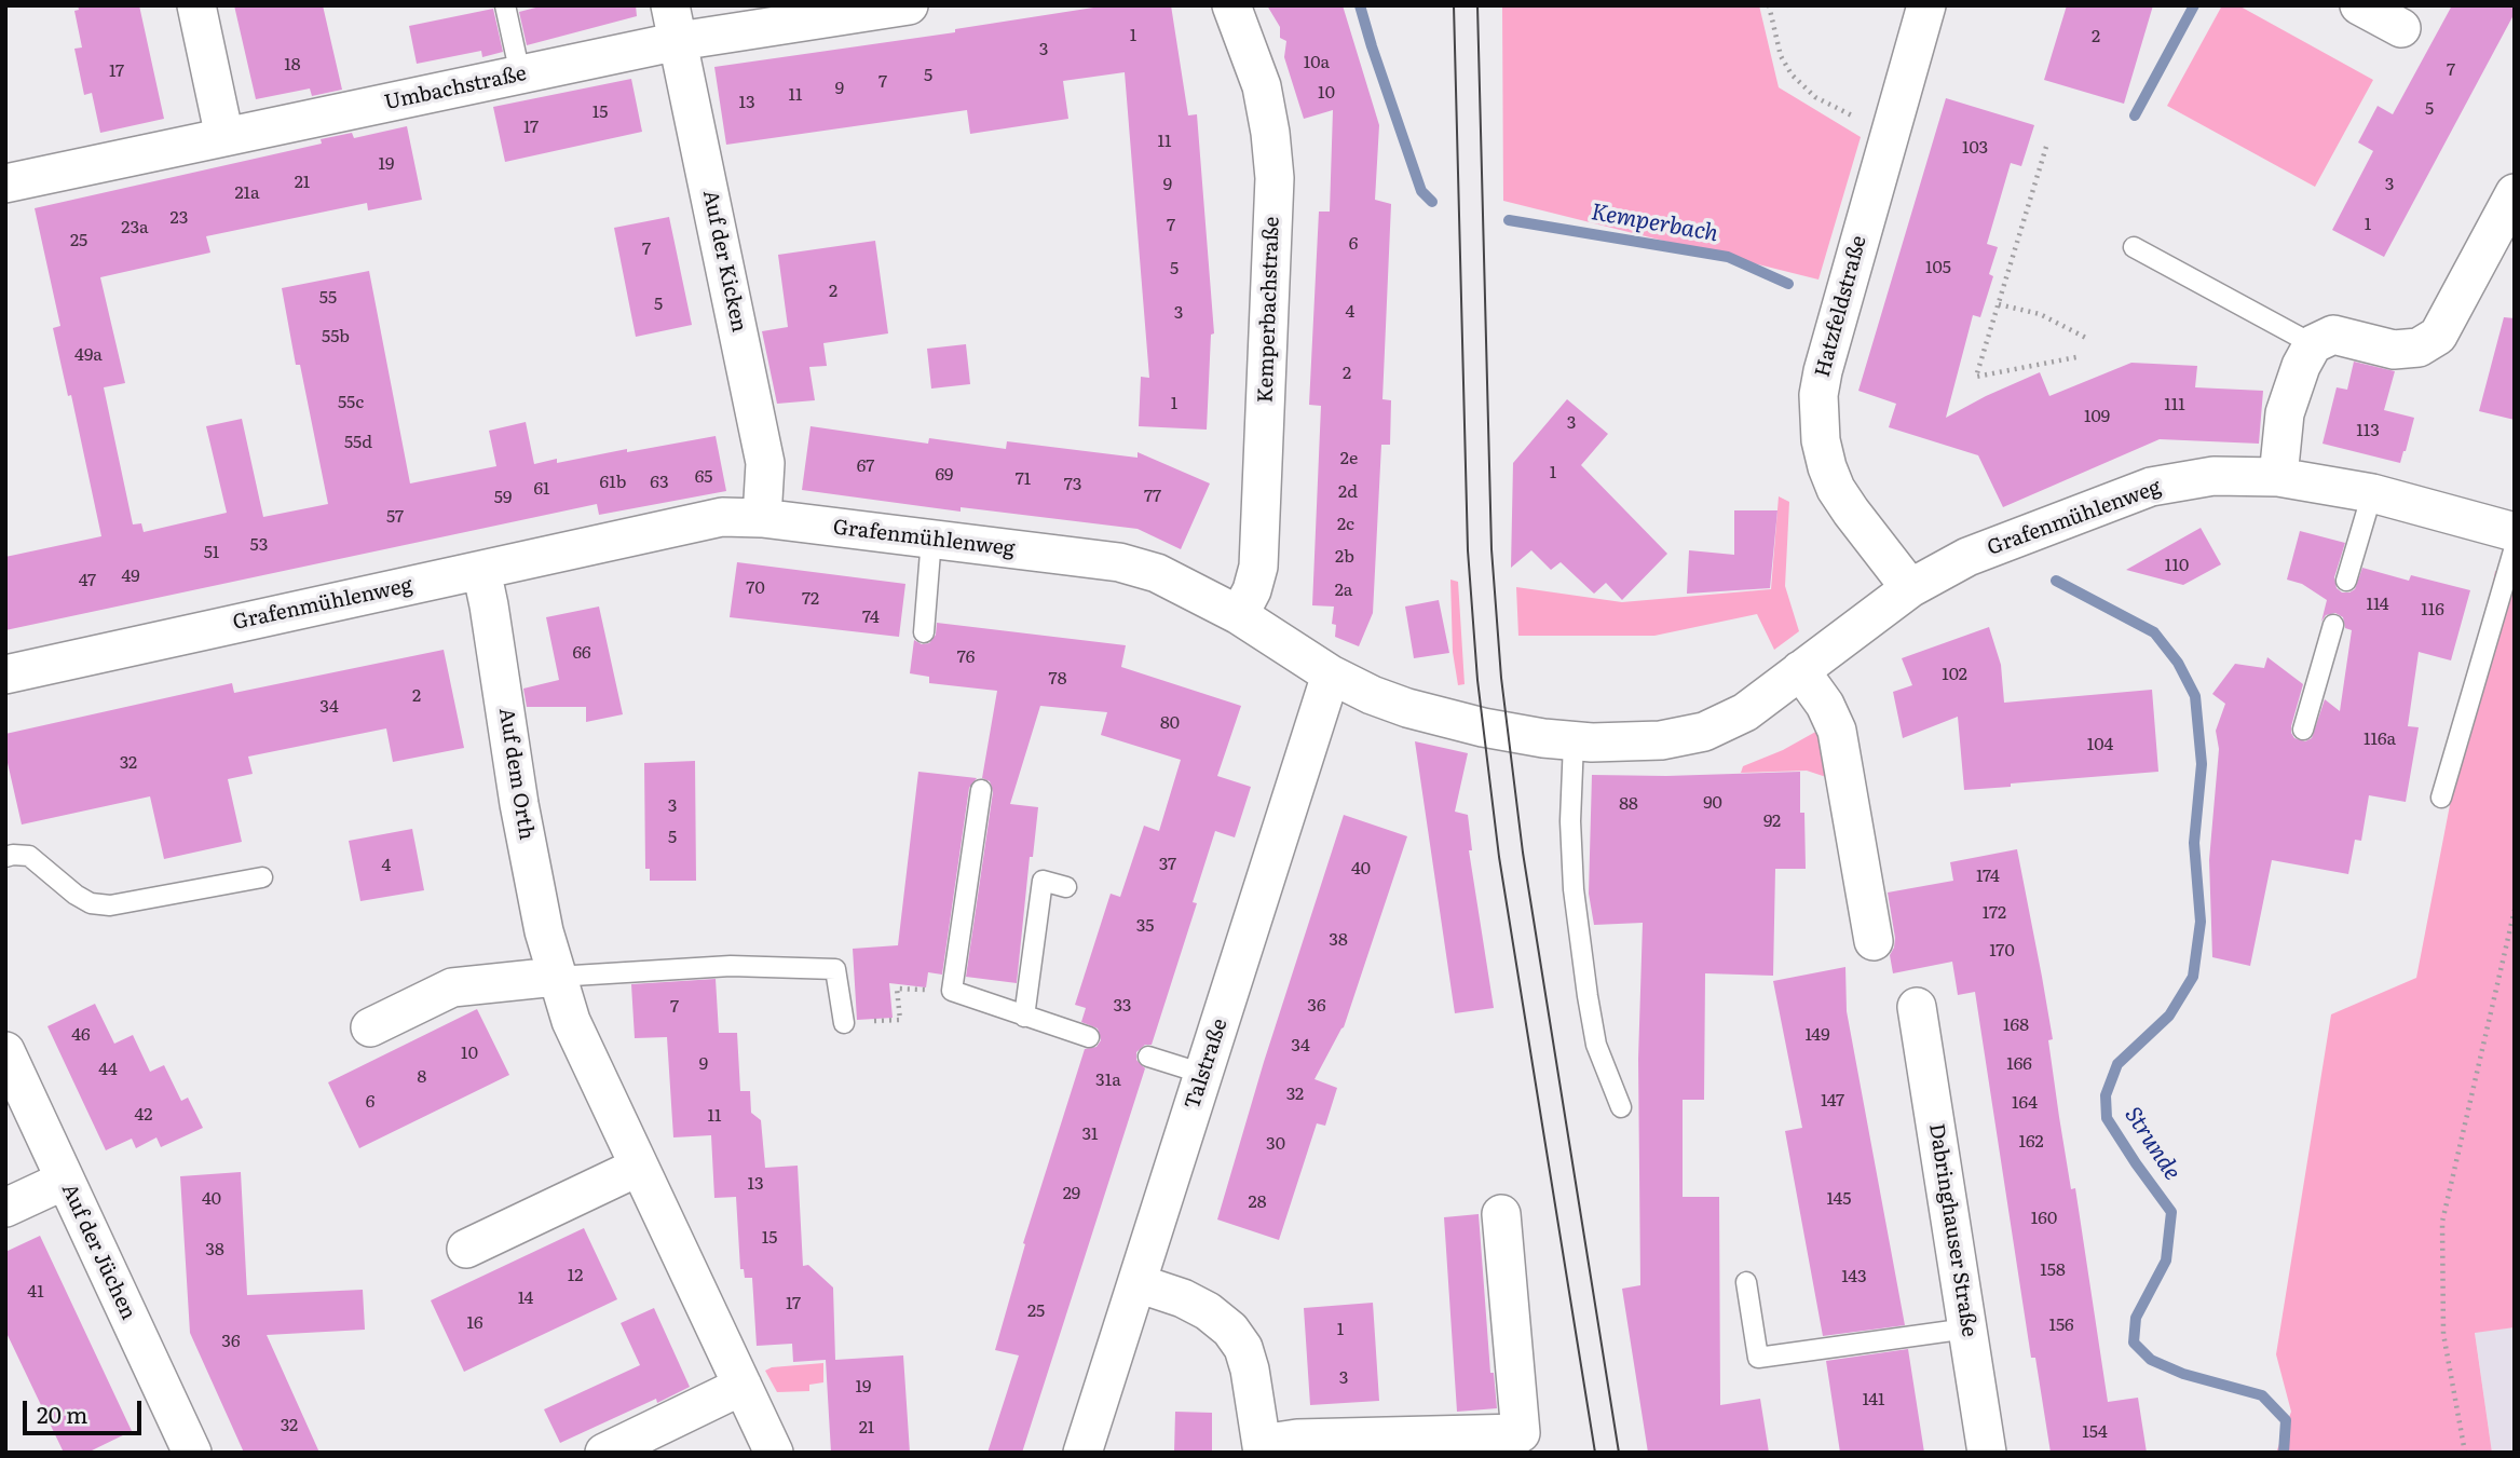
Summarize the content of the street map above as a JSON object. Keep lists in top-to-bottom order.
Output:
{
  "streets": {
    "street": [
      "Umbachstraße",
      "Auf der Kicken",
      "Hatzfeldstraße",
      "Kemperbachstraße",
      "Grafenmühlenweg",
      "Auf dem Orth",
      "Talstraße",
      "Dabringhauser Straße",
      "Auf der Jüchen"
    ]
  },
  "crossings": [
    ["Umbachstraße", "Auf der Kicken"],
    ["Auf der Kicken", "Grafenmühlenweg"],
    ["Hatzfeldstraße", "Grafenmühlenweg"],
    ["Kemperbachstraße", "Grafenmühlenweg"],
    ["Grafenmühlenweg", "Auf dem Orth"],
    ["Grafenmühlenweg", "Talstraße"]
  ],
  "water": ["Kemperbach", "Strunde"],
  "house_numbers": [
    "1",
    "2",
    "3",
    "10a",
    "18",
    "7",
    "17",
    "5",
    "7",
    "9",
    "10",
    "11",
    "13",
    "5",
    "15",
    "17",
    "11",
    "103",
    "19",
    "21",
    "9",
    "3",
    "21a",
    "23",
    "1",
    "7",
    "23a",
    "25",
    "6",
    "7",
    "105",
    "5",
    "2",
    "55",
    "5",
    "4",
    "3",
    "55b",
    "49a",
    "2",
    "55c",
    "1",
    "111",
    "109",
    "3",
    "113",
    "55d",
    "2e",
    "67",
    "1",
    "69",
    "65",
    "71",
    "61b",
    "63",
    "73",
    "61",
    "2d",
    "77",
    "59",
    "57",
    "2c",
    "53",
    "51",
    "2b",
    "110",
    "49",
    "47",
    "70",
    "2a",
    "72",
    "114",
    "116",
    "74",
    "66",
    "76",
    "102",
    "78",
    "2",
    "34",
    "80",
    "116a",
    "104",
    "32",
    "90",
    "88",
    "3",
    "92",
    "5",
    "37",
    "4",
    "40",
    "174",
    "172",
    "35",
    "38",
    "170",
    "33",
    "36",
    "7",
    "168",
    "46",
    "149",
    "34",
    "10",
    "9",
    "166",
    "44",
    "8",
    "31a",
    "32",
    "147",
    "6",
    "164",
    "42",
    "11",
    "31",
    "162",
    "30",
    "13",
    "29",
    "40",
    "145",
    "28",
    "160",
    "15",
    "38",
    "158",
    "12",
    "143",
    "41",
    "14",
    "17",
    "25",
    "16",
    "156",
    "1",
    "36",
    "3",
    "19",
    "141",
    "32",
    "21",
    "154"
  ],
  "scale_bar": "20 m"
}
